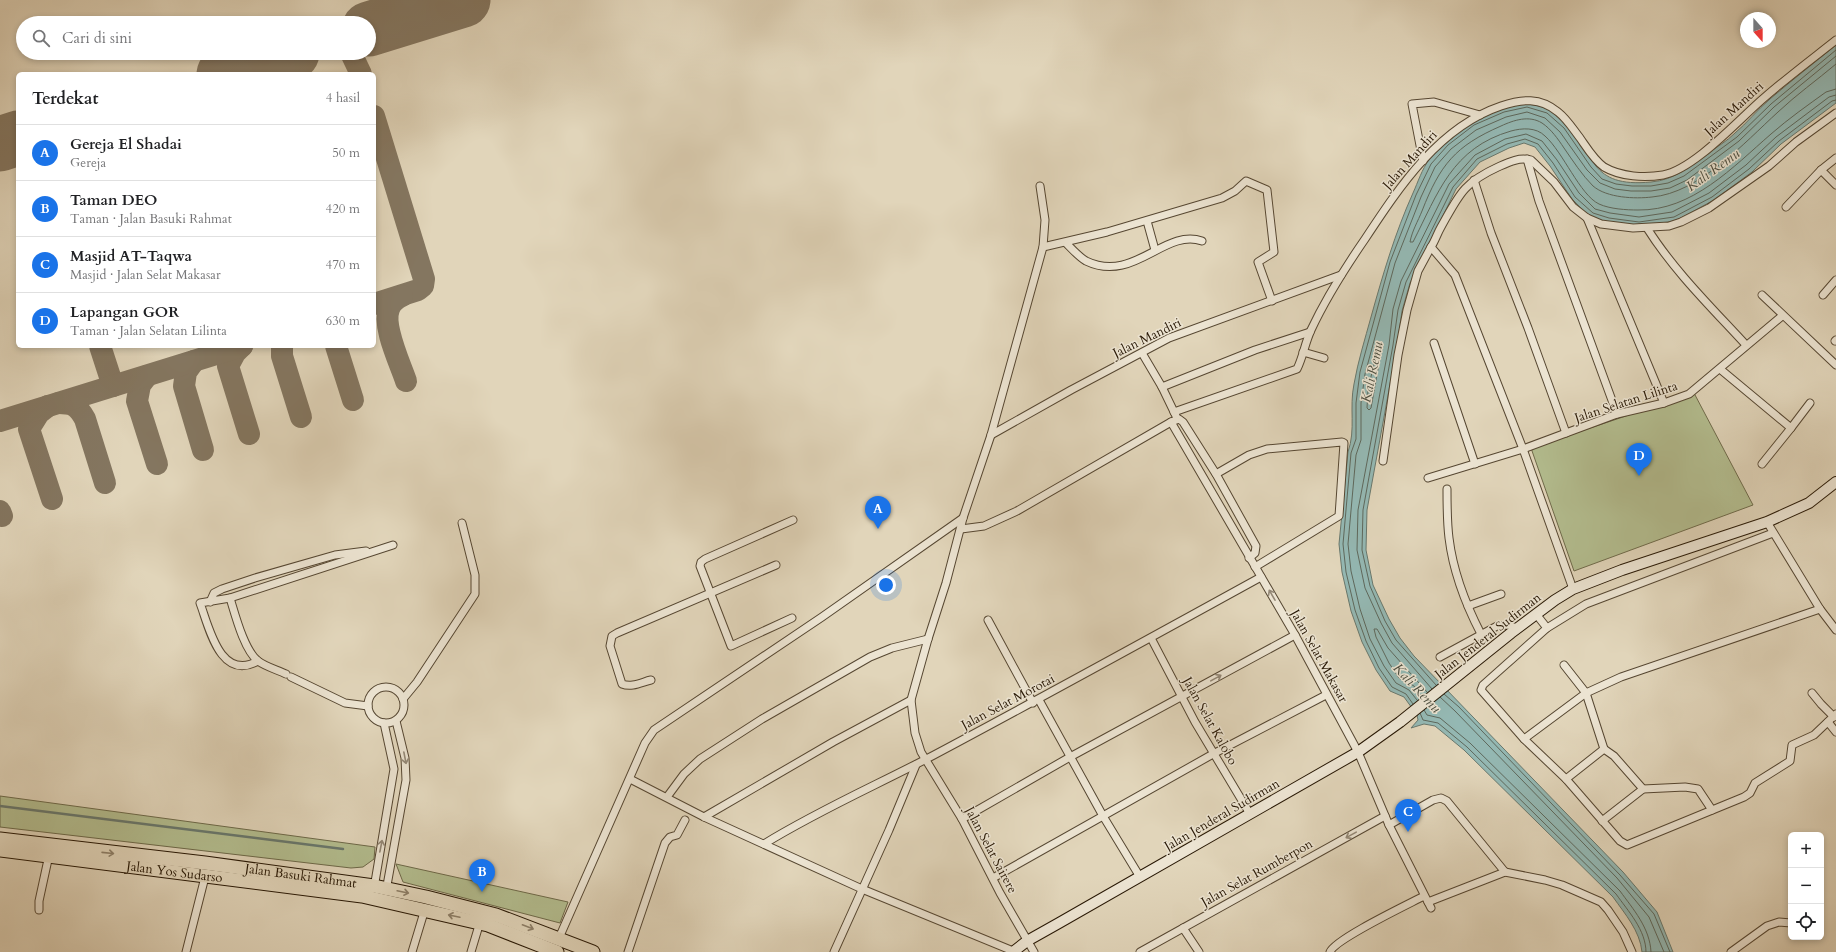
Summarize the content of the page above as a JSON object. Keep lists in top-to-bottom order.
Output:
{
  "streets": {
    "highway": ["Jalan Yos Sudarso", "Jalan Basuki Rahmat"],
    "main road": ["Jalan Jenderal Sudirman"],
    "street": [
      "Jalan Mandiri",
      "Jalan Selatan Lilinta",
      "Jalan Selat Makasar",
      "Jalan Selat Morotai",
      "Jalan Selat Kalobo",
      "Jalan Selat Sairere",
      "Jalan Selat Rumberpon"
    ]
  },
  "crossings": [
    ["Jalan Mandiri", "Jalan Selat Sairere"],
    ["Jalan Jenderal Sudirman", "Jalan Selat Makasar"],
    ["Jalan Jenderal Sudirman", "Jalan Selat Kalobo"],
    ["Jalan Jenderal Sudirman", "Jalan Selat Sairere"],
    ["Jalan Selat Makasar", "Jalan Selat Morotai"],
    ["Jalan Selat Makasar", "Jalan Selat Rumberpon"],
    ["Jalan Selat Morotai", "Jalan Selat Kalobo"],
    ["Jalan Selat Morotai", "Jalan Selat Sairere"],
    ["Jalan Yos Sudarso", "Jalan Basuki Rahmat"]
  ],
  "one_way": ["Jalan Selat Rumberpon", "Jalan Basuki Rahmat"],
  "water": ["Kali Remu"],
  "north": "bottom",
  "page": {
    "search": "Cari di sini",
    "heading": ["Terdekat", "4 hasil"],
    "list": [
      {
        "mark": "A",
        "name": "Gereja El Shadai",
        "note": "Gereja",
        "value": "50 m"
      },
      {
        "mark": "B",
        "name": "Taman DEO",
        "note": "Taman · Jalan Basuki Rahmat",
        "value": "420 m"
      },
      {
        "mark": "C",
        "name": "Masjid AT-Taqwa",
        "note": "Masjid · Jalan Selat Makasar",
        "value": "470 m"
      },
      {
        "mark": "D",
        "name": "Lapangan GOR",
        "note": "Taman · Jalan Selatan Lilinta",
        "value": "630 m"
      }
    ],
    "pins": [
      "D",
      "A",
      "C",
      "B"
    ],
    "map_buttons": ["+", "−"]
  }
}
